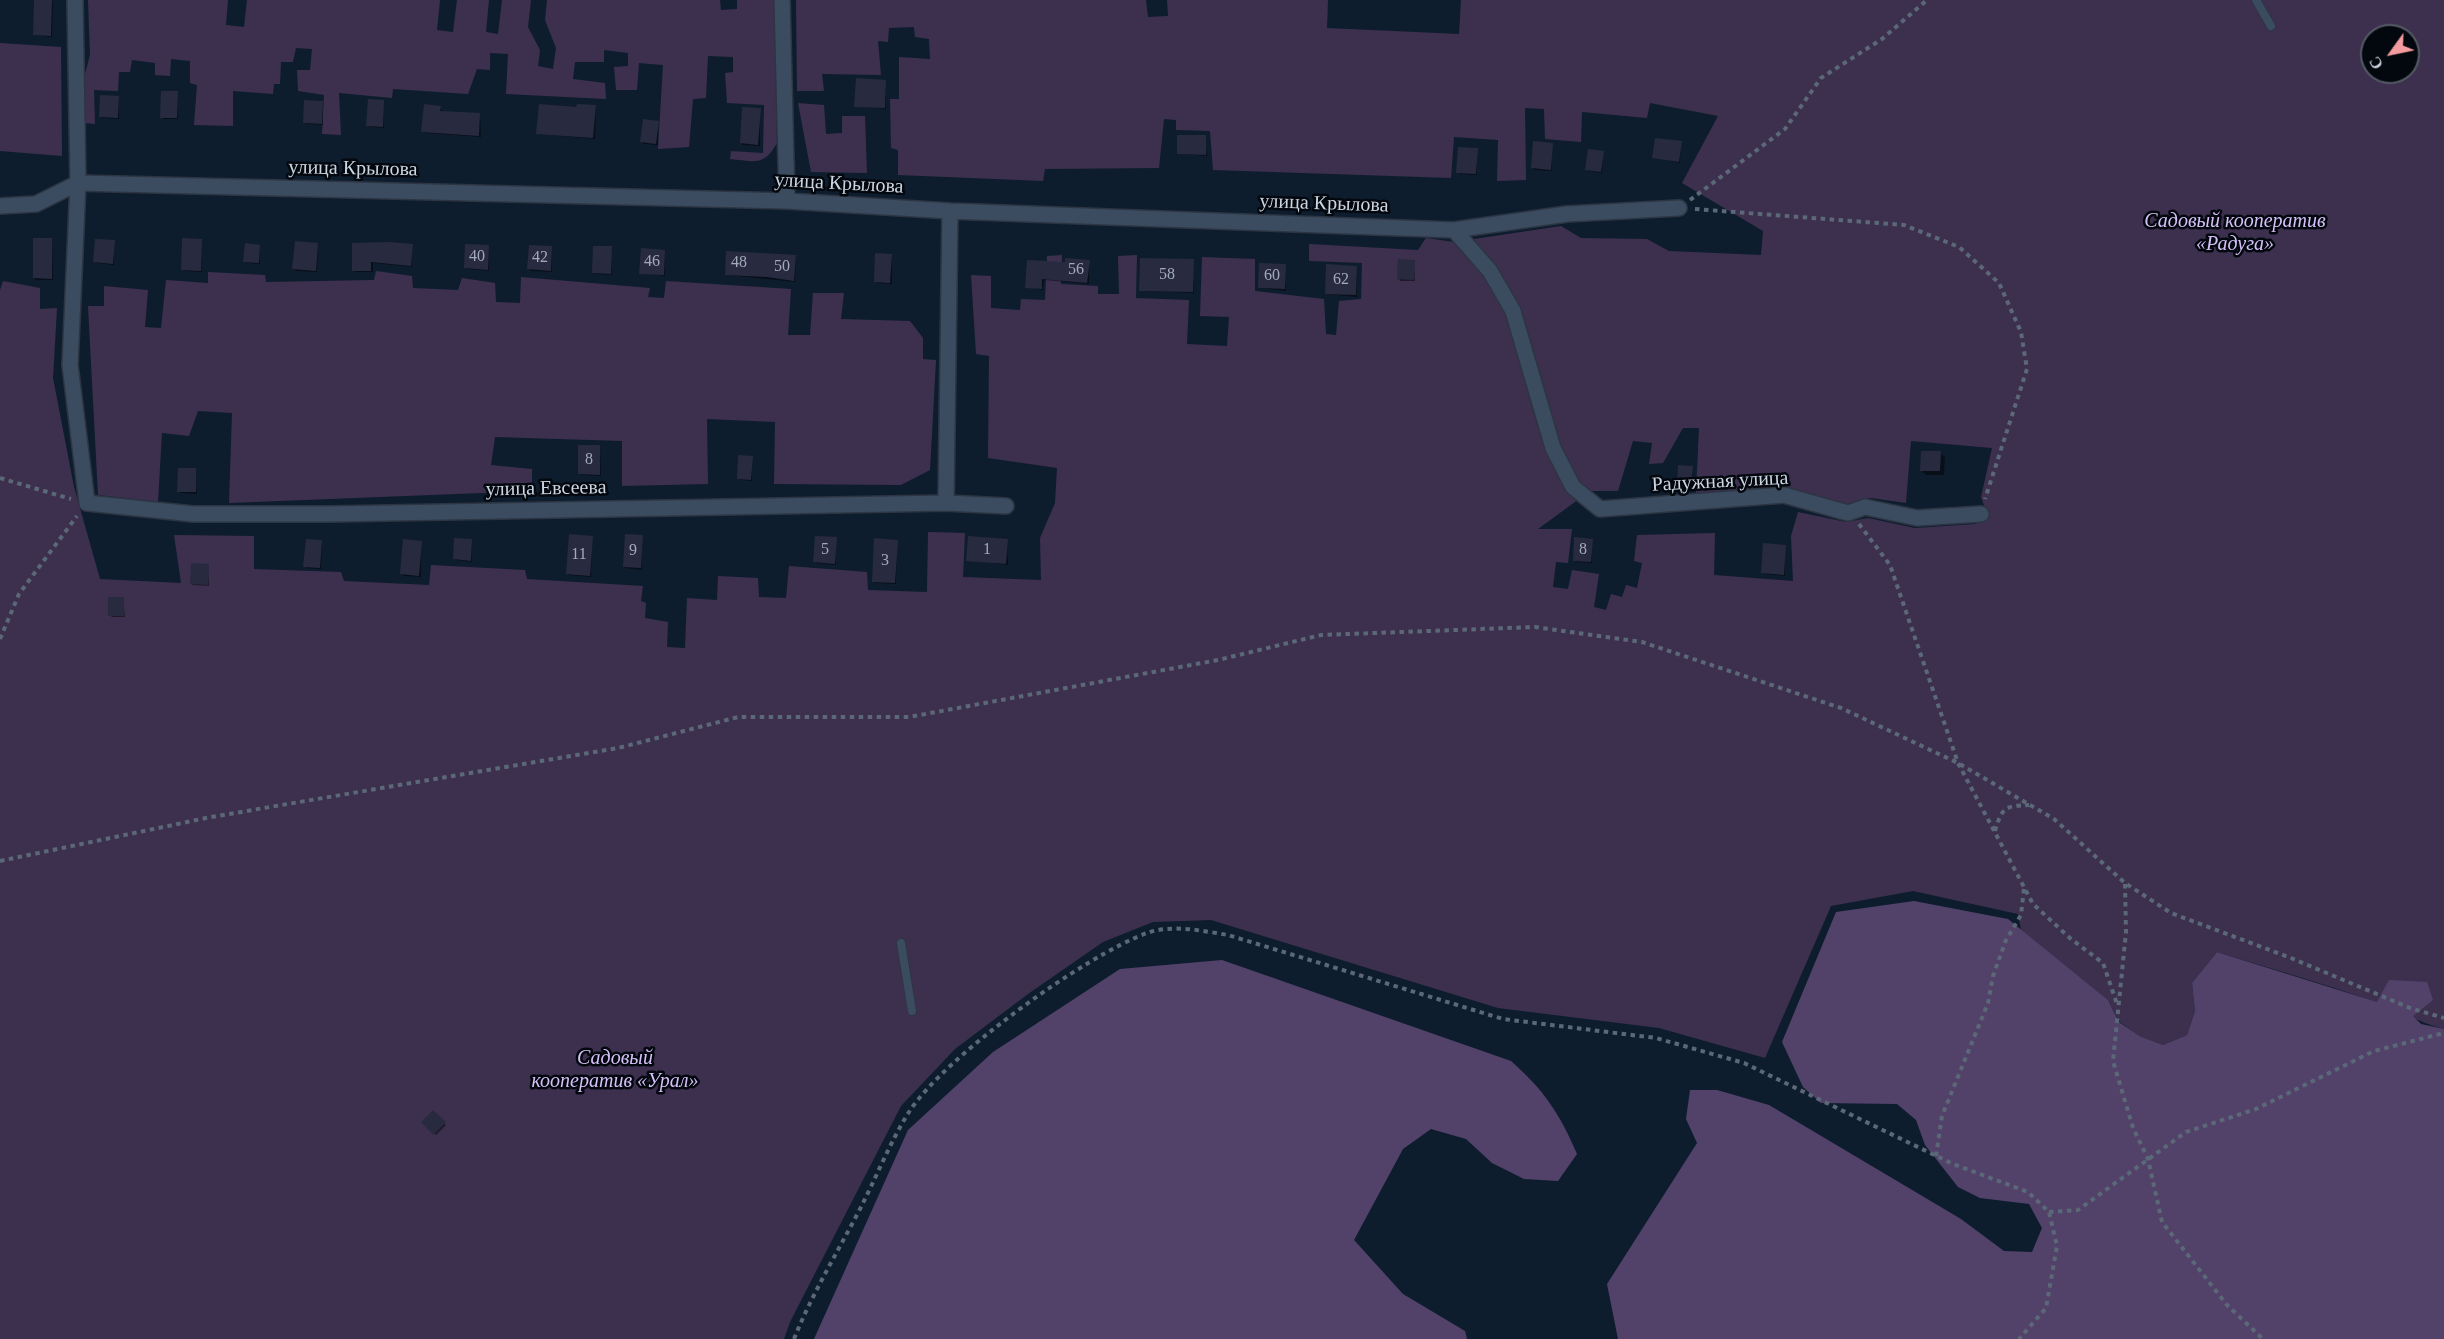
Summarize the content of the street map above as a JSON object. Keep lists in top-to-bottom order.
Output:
{
  "streets": {
    "street": ["улица Крылова", "Радужная улица", "улица Евсеева"]
  },
  "crossings": [
    ["улица Крылова", "Радужная улица"]
  ],
  "parks": ["Садовый кооператив «Радуга»", "Садовый кооператив «Урал»"],
  "house_numbers": [
    "40",
    "42",
    "46",
    "48",
    "50",
    "56",
    "58",
    "60",
    "62",
    "8",
    "5",
    "1",
    "8",
    "9",
    "11",
    "3"
  ],
  "north": "bottom left"
}
